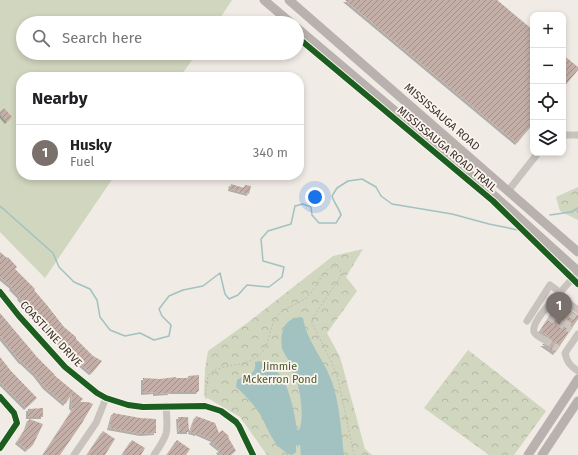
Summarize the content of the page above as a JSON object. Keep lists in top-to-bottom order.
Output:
{
  "streets": {
    "main road": ["MISSISSAUGA ROAD"],
    "street": ["COASTLINE DRIVE"],
    "cycle path": ["MISSISSAUGA ROAD TRAIL"]
  },
  "parks": ["Jimmie Mckerron Pond"],
  "page": {
    "map_buttons": ["+", "−"],
    "search": "Search here",
    "heading": "Nearby",
    "list": [
      {
        "mark": "1",
        "name": "Husky",
        "note": "Fuel",
        "value": "340 m"
      }
    ],
    "pins": "1"
  }
}
